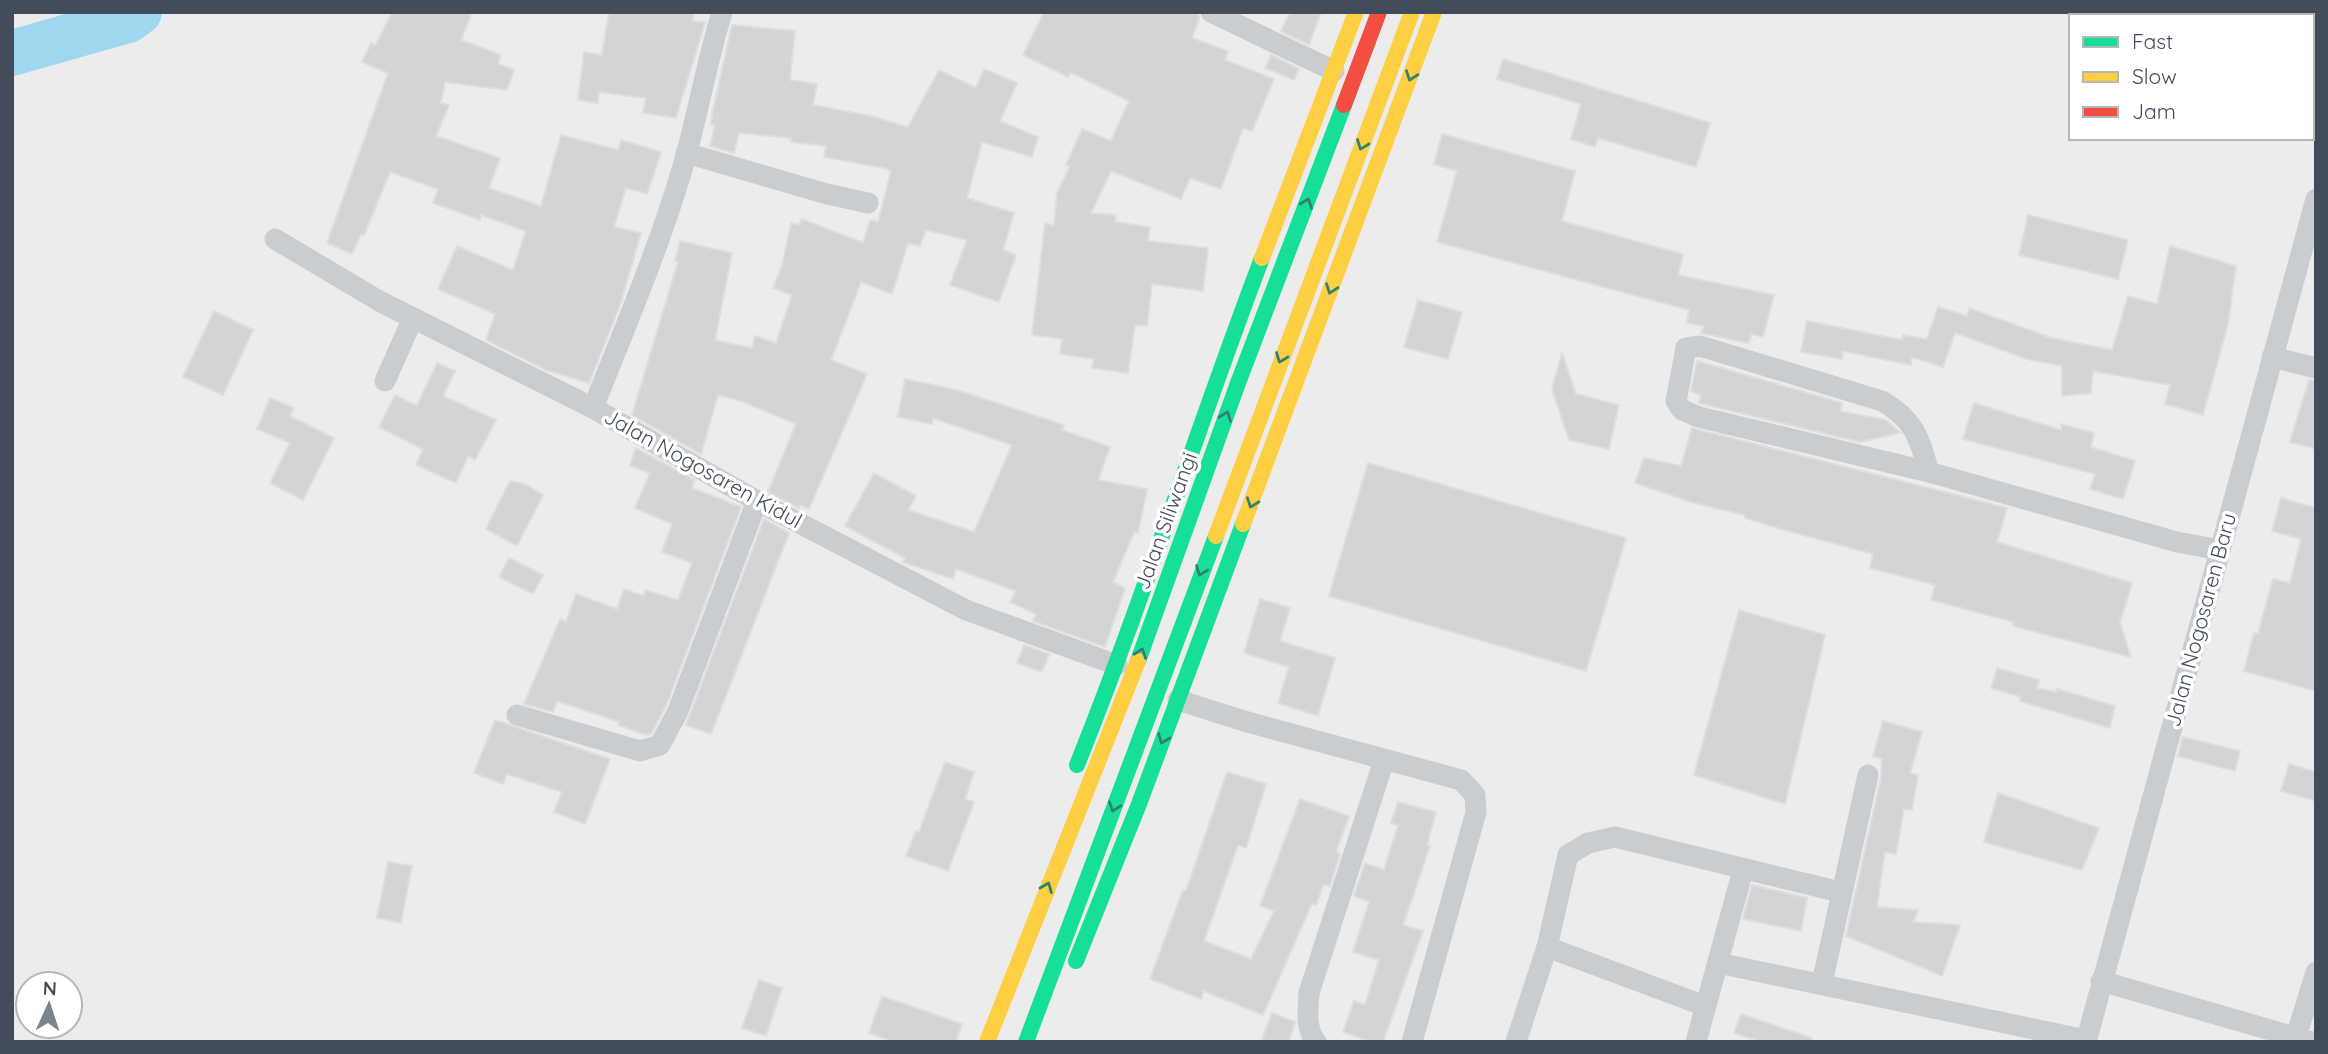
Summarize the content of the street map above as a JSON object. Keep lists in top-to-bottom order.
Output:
{
  "streets": {
    "main road": ["Jalan Siliwangi"],
    "street": ["Jalan Nogosaren Kidul", "Jalan Nogosaren Baru"]
  },
  "legend": ["Fast", "Slow", "Jam"],
  "north": "top"
}
